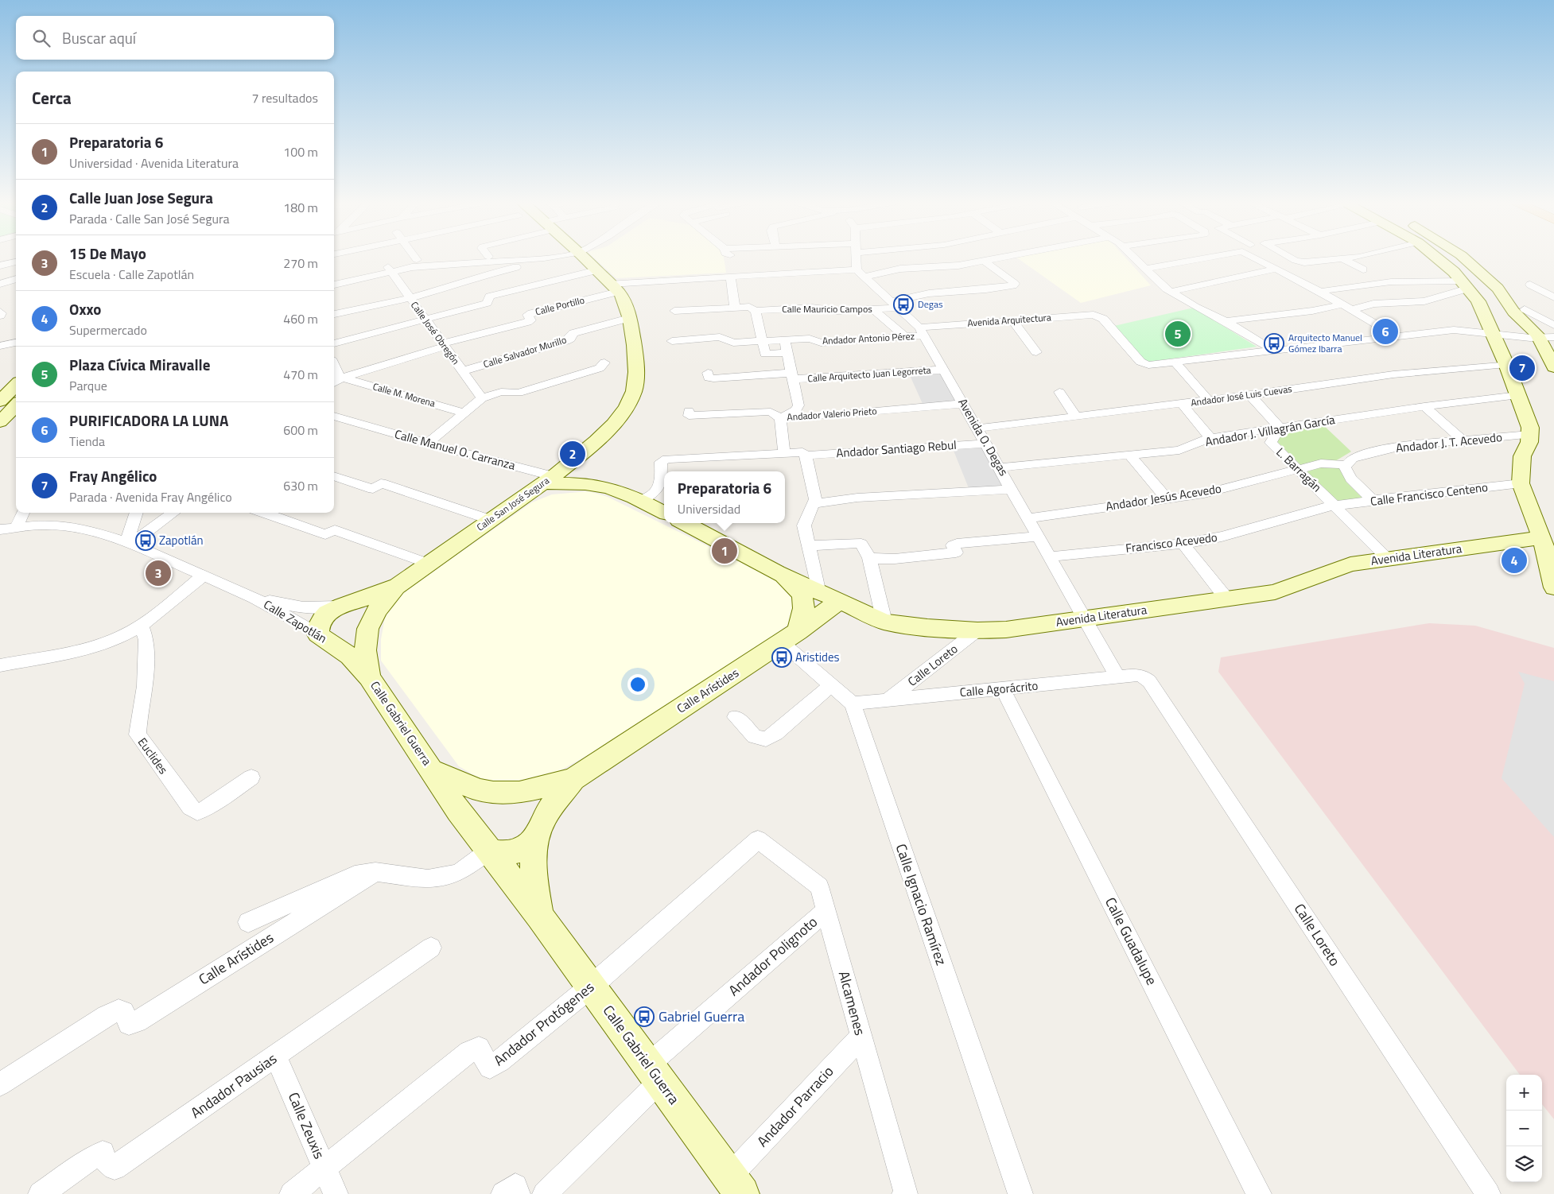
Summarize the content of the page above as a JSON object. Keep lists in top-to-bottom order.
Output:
{
  "streets": {
    "street": [
      "Calle Portillo",
      "Calle Mauricio Campos",
      "Avenida Arquitectura",
      "Calle José Obregón",
      "Andador Antonio Pérez",
      "Calle Salvador Murillo",
      "Calle Arquitecto Juan Legorreta",
      "Calle M. Morena",
      "Andador José Luis Cuevas",
      "Andador Valerio Prieto",
      "Andador J. Villagrán García",
      "Avenida O. Degas",
      "Andador J. T. Acevedo",
      "Andador Santiago Rebul",
      "Calle Manuel O. Carranza",
      "L. Barragán",
      "Calle Francisco Centeno",
      "Andador Jesús Acevedo",
      "Calle San José Segura",
      "Francisco Acevedo",
      "Avenida Literatura",
      "Calle Zapotlán",
      "Calle Loreto",
      "Calle Agorácrito",
      "Calle Arístides",
      "Calle Gabriel Guerra",
      "Euclides",
      "Calle Ignacio Ramírez",
      "Calle Guadalupe",
      "Andador Polignoto",
      "Alcamenes",
      "Andador Protógenes",
      "Andador Pausias",
      "Andador Parracio",
      "Calle Zeuxis"
    ]
  },
  "crossings": [
    ["Calle Portillo", "Calle José Obregón"],
    ["Calle Portillo", "Calle San José Segura"],
    ["Calle Mauricio Campos", "Avenida O. Degas"],
    ["Avenida Arquitectura", "Andador Antonio Pérez"],
    ["Avenida Arquitectura", "Avenida O. Degas"],
    ["Calle José Obregón", "Calle Salvador Murillo"],
    ["Andador Antonio Pérez", "Avenida O. Degas"],
    ["Calle Salvador Murillo", "Calle San José Segura"],
    ["Calle Arquitecto Juan Legorreta", "Avenida O. Degas"],
    ["Andador José Luis Cuevas", "Avenida O. Degas"],
    ["Andador José Luis Cuevas", "L. Barragán"],
    ["Andador J. Villagrán García", "Avenida O. Degas"],
    ["Andador J. Villagrán García", "L. Barragán"],
    ["Avenida O. Degas", "Andador Santiago Rebul"],
    ["Avenida O. Degas", "Andador Jesús Acevedo"],
    ["Avenida O. Degas", "Francisco Acevedo"],
    ["Avenida O. Degas", "Avenida Literatura"],
    ["Avenida O. Degas", "Calle Agorácrito"],
    ["Andador J. T. Acevedo", "Andador Jesús Acevedo"],
    ["Calle Manuel O. Carranza", "Calle San José Segura"],
    ["L. Barragán", "Calle Francisco Centeno"],
    ["L. Barragán", "Andador Jesús Acevedo"],
    ["L. Barragán", "Francisco Acevedo"],
    ["L. Barragán", "Avenida Literatura"],
    ["Calle Francisco Centeno", "Francisco Acevedo"],
    ["Calle San José Segura", "Calle Zapotlán"],
    ["Calle San José Segura", "Calle Gabriel Guerra"],
    ["Avenida Literatura", "Calle Loreto"],
    ["Avenida Literatura", "Calle Arístides"],
    ["Calle Zapotlán", "Calle Gabriel Guerra"],
    ["Calle Loreto", "Calle Agorácrito"],
    ["Calle Agorácrito", "Calle Ignacio Ramírez"],
    ["Calle Agorácrito", "Calle Guadalupe"],
    ["Calle Arístides", "Calle Gabriel Guerra"],
    ["Calle Gabriel Guerra", "Andador Polignoto"],
    ["Calle Gabriel Guerra", "Andador Protógenes"],
    ["Calle Gabriel Guerra", "Andador Parracio"],
    ["Andador Polignoto", "Alcamenes"],
    ["Alcamenes", "Andador Protógenes"],
    ["Alcamenes", "Andador Parracio"],
    ["Andador Protógenes", "Calle Zeuxis"],
    ["Andador Pausias", "Calle Zeuxis"]
  ],
  "places": {
    "bus stop": [
      "Degas",
      "Arquitecto Manuel Gómez Ibarra",
      "Zapotlán",
      "Aristides",
      "Gabriel Guerra"
    ]
  },
  "page": {
    "search": "Buscar aquí",
    "heading": ["Cerca", "7 resultados"],
    "list": [
      {
        "mark": "1",
        "name": "Preparatoria 6",
        "note": "Universidad · Avenida Literatura",
        "value": "100 m"
      },
      {
        "mark": "2",
        "name": "Calle Juan Jose Segura",
        "note": "Parada · Calle San José Segura",
        "value": "180 m"
      },
      {
        "mark": "3",
        "name": "15 De Mayo",
        "note": "Escuela · Calle Zapotlán",
        "value": "270 m"
      },
      {
        "mark": "4",
        "name": "Oxxo",
        "note": "Supermercado",
        "value": "460 m"
      },
      {
        "mark": "5",
        "name": "Plaza Cívica Miravalle",
        "note": "Parque",
        "value": "470 m"
      },
      {
        "mark": "6",
        "name": "PURIFICADORA LA LUNA",
        "note": "Tienda",
        "value": "600 m"
      },
      {
        "mark": "7",
        "name": "Fray Angélico",
        "note": "Parada · Avenida Fray Angélico",
        "value": "630 m"
      }
    ],
    "pins": [
      "6",
      "5",
      "7",
      "2",
      "1",
      "4",
      "3"
    ],
    "popup": ["Preparatoria 6", "Universidad"],
    "map_buttons": ["+", "−"]
  }
}
